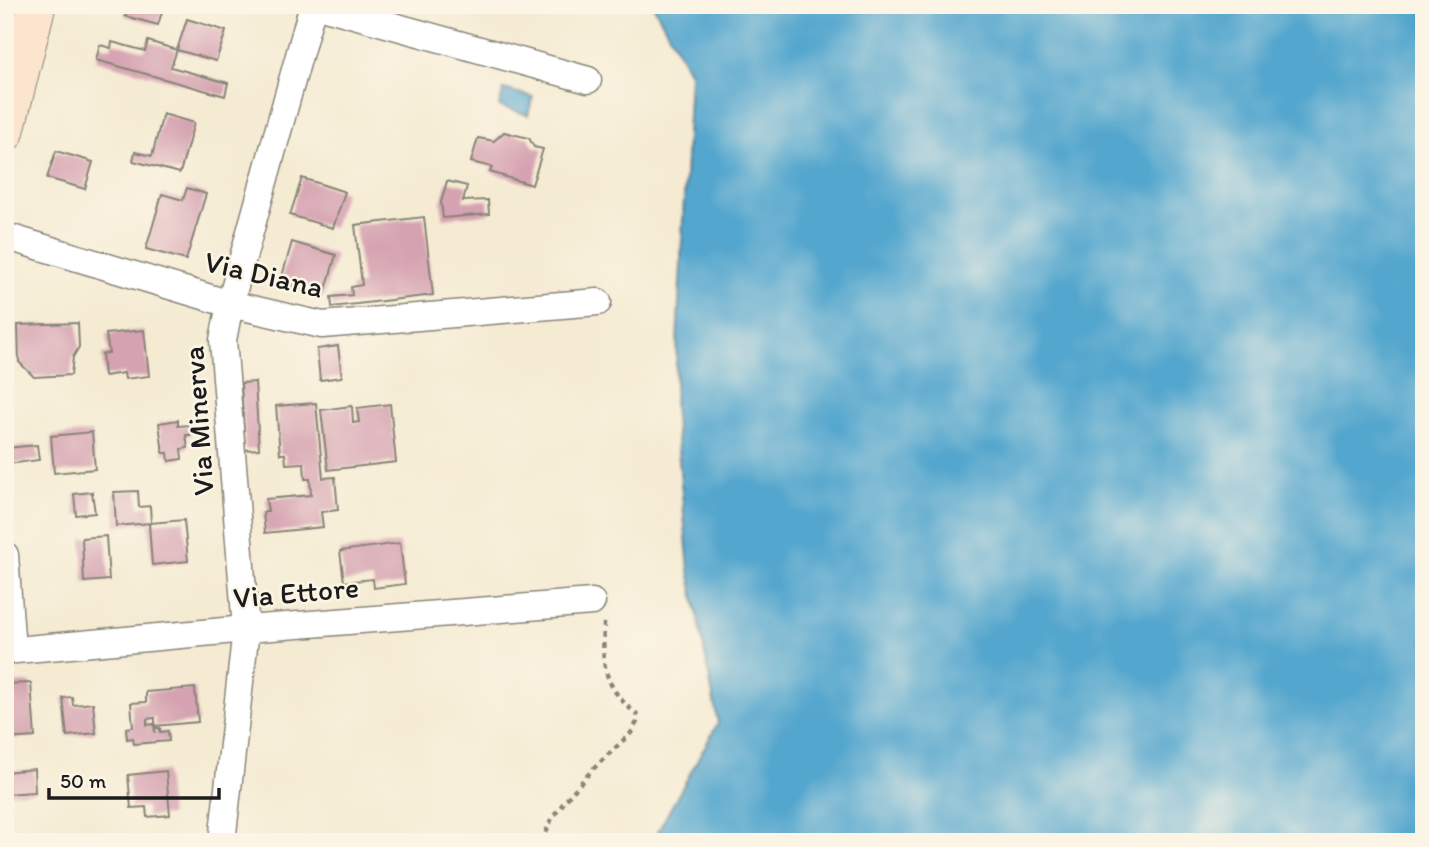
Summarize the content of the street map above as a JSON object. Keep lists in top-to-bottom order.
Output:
{
  "streets": {
    "street": ["Via Diana", "Via Minerva", "Via Ettore"]
  },
  "crossings": [
    ["Via Diana", "Via Minerva"],
    ["Via Minerva", "Via Ettore"]
  ],
  "scale_bar": "50 m"
}
